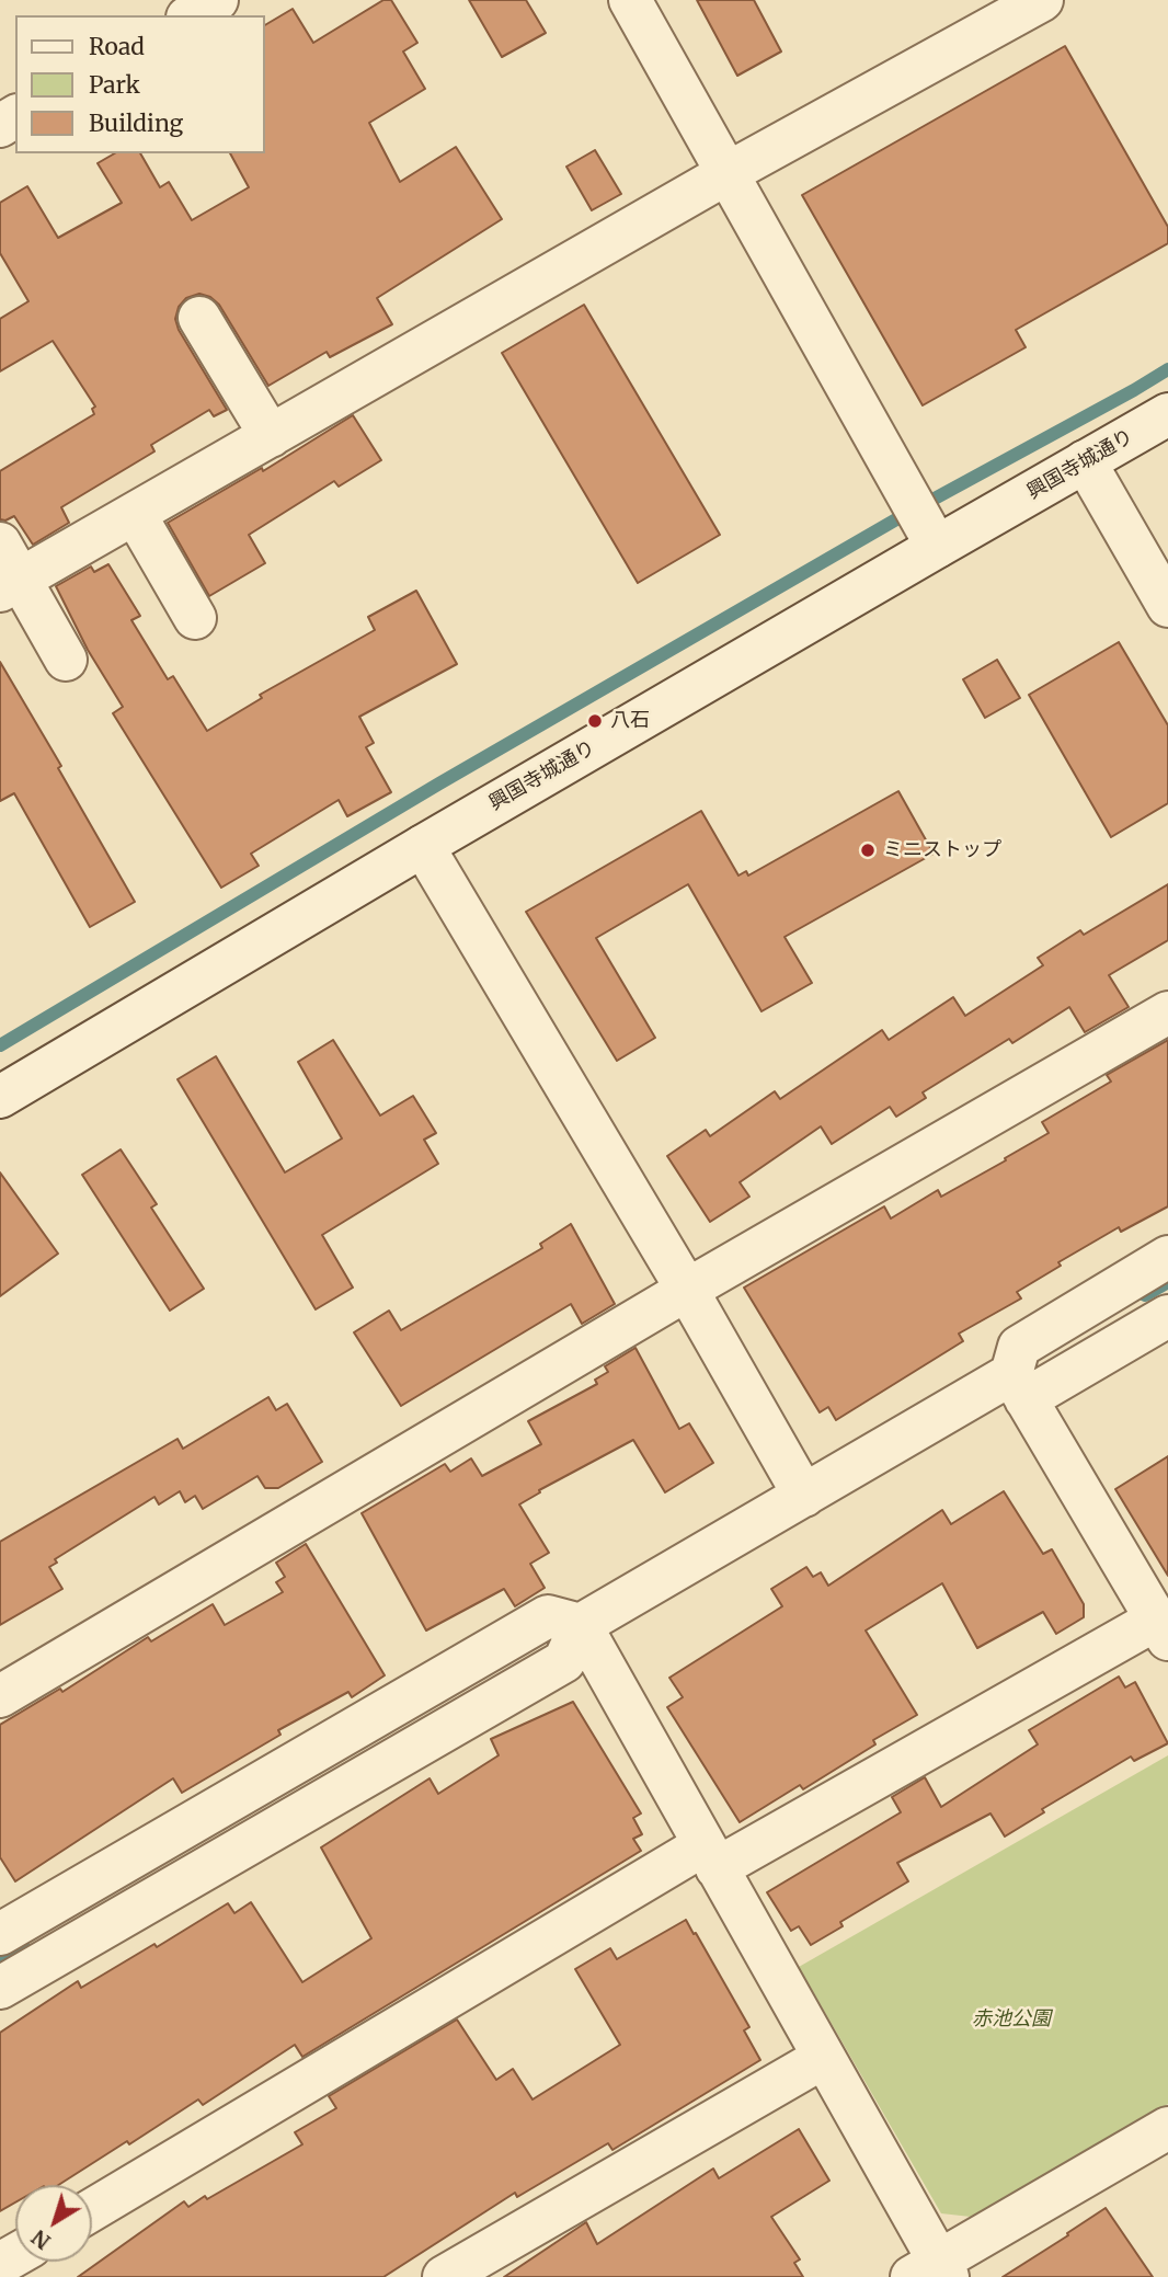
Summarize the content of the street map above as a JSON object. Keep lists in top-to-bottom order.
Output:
{
  "streets": {
    "street": ["興国寺城通り"]
  },
  "parks": ["赤池公園"],
  "places": ["八石", "ミニストップ"],
  "legend": ["Road", "Park", "Building"],
  "north": "bottom left"
}
